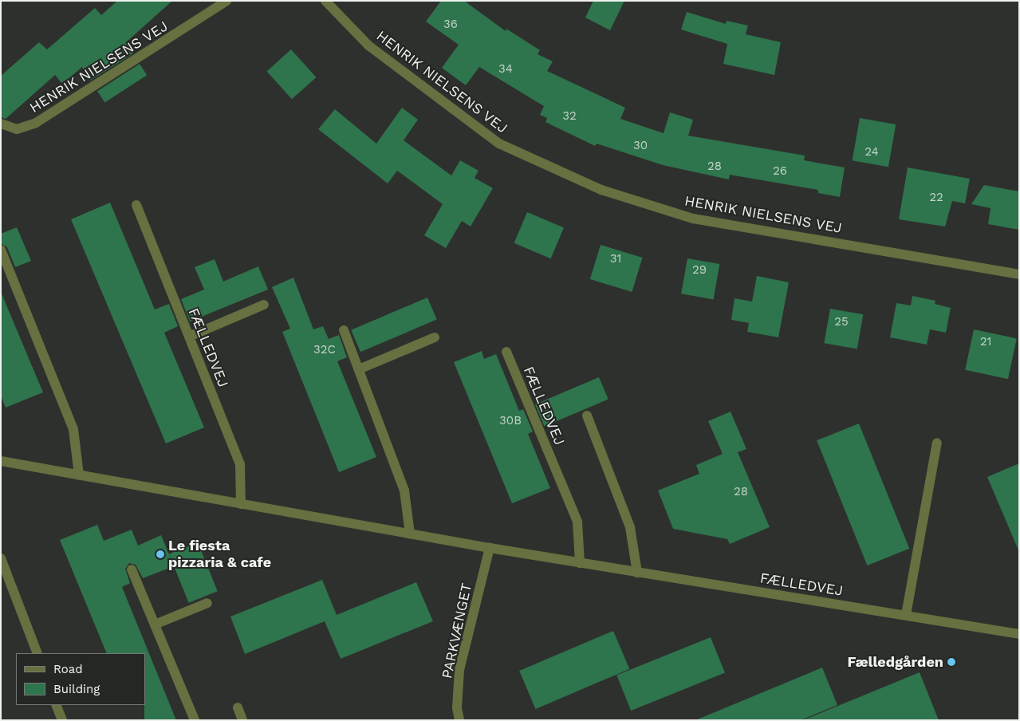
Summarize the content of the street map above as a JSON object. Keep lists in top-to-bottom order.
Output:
{
  "streets": {
    "street": ["HENRIK NIELSENS VEJ", "FÆLLEDVEJ", "PARKVÆNGET"]
  },
  "crossings": [
    ["FÆLLEDVEJ", "PARKVÆNGET"]
  ],
  "places": ["Le fiesta pizzaria & cafe", "Fælledgården"],
  "house_numbers": [
    "36",
    "34",
    "32",
    "30",
    "24",
    "28",
    "26",
    "22",
    "31",
    "29",
    "25",
    "21",
    "32C",
    "30B",
    "28"
  ],
  "legend": ["Road", "Building"]
}
